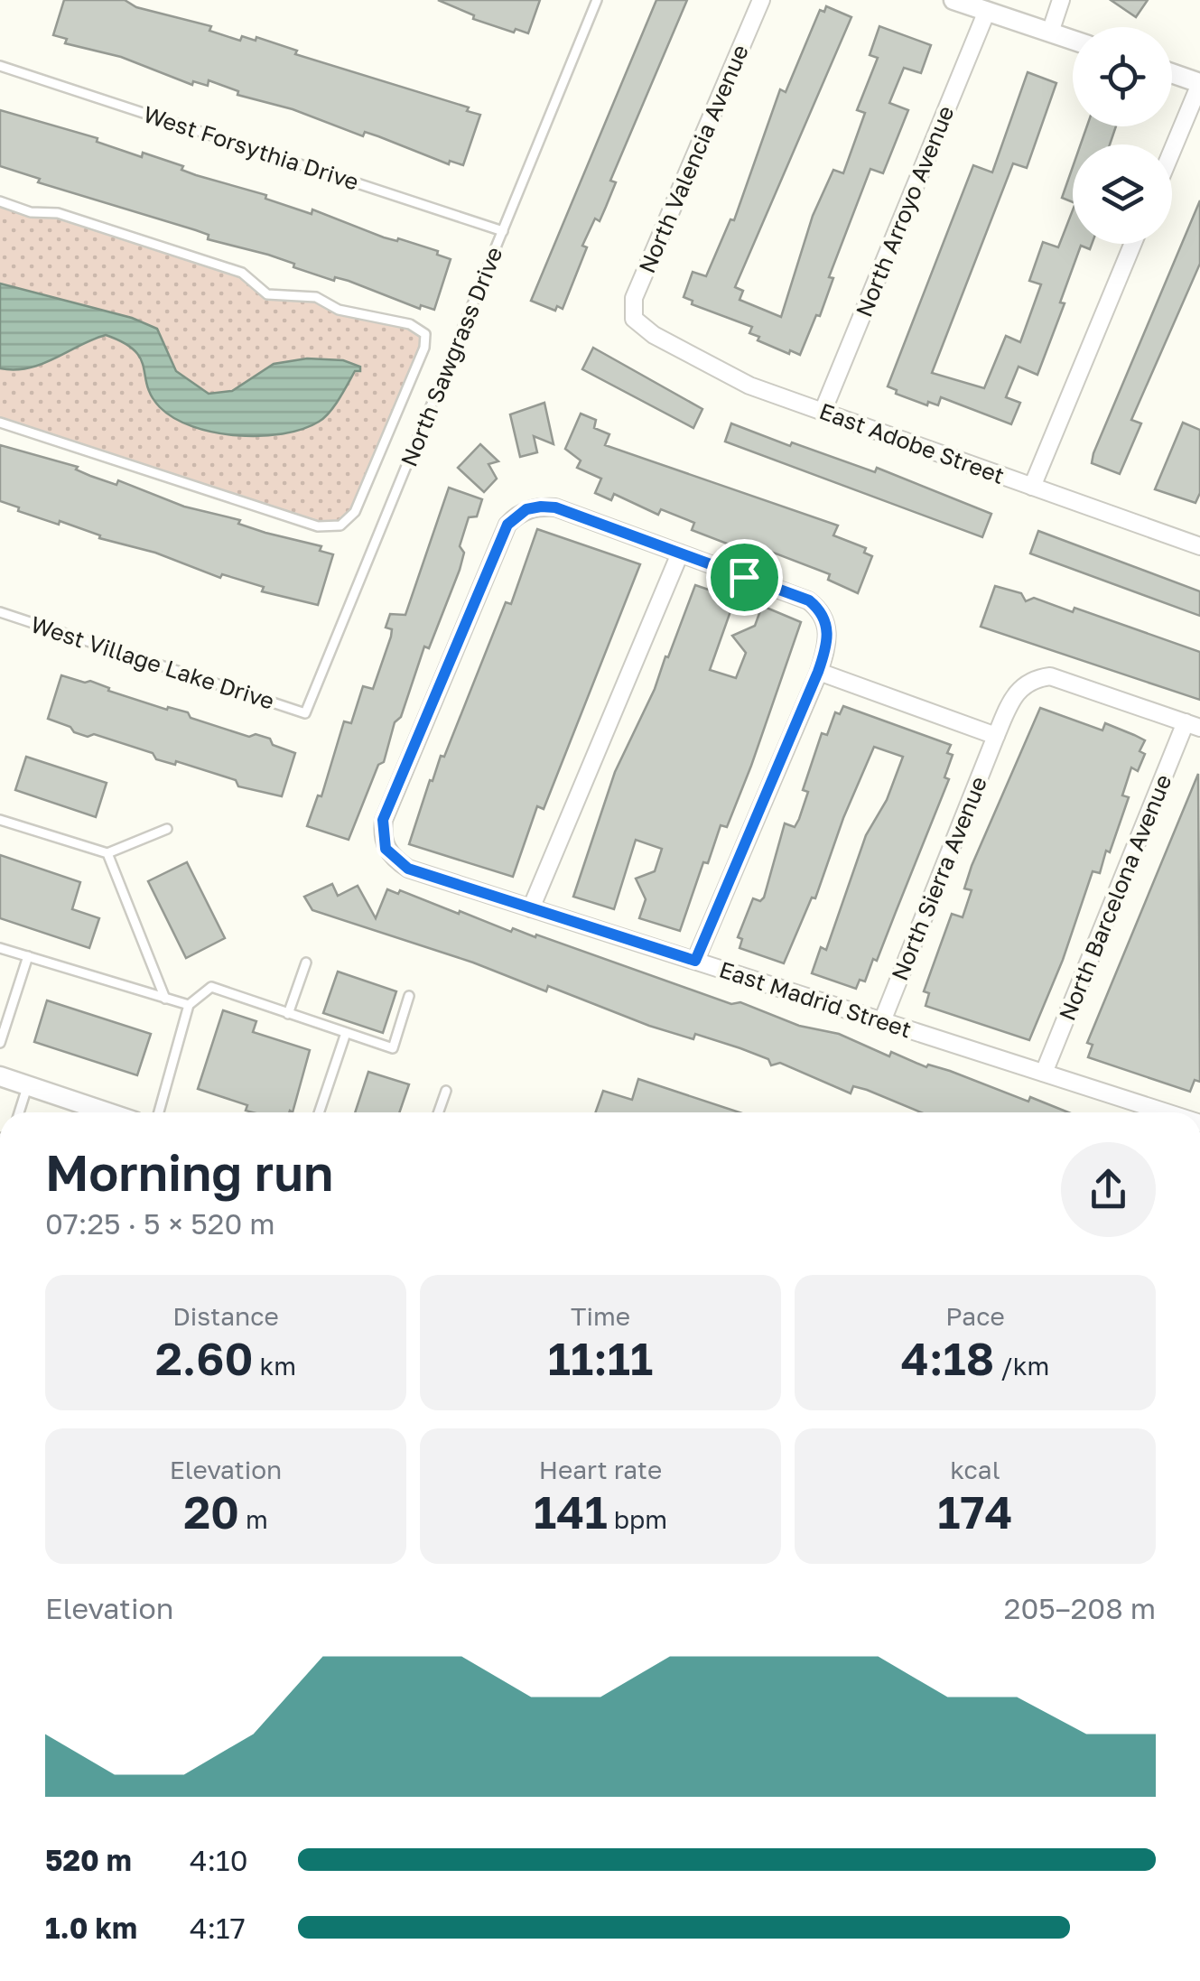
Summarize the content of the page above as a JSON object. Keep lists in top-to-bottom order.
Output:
{
  "streets": {
    "street": [
      "North Valencia Avenue",
      "North Arroyo Avenue",
      "East Adobe Street",
      "North Sierra Avenue",
      "North Barcelona Avenue",
      "East Madrid Street"
    ],
    "lane": ["West Forsythia Drive", "North Sawgrass Drive", "West Village Lake Drive"]
  },
  "crossings": [
    ["West Forsythia Drive", "North Sawgrass Drive"],
    ["North Valencia Avenue", "East Adobe Street"],
    ["North Arroyo Avenue", "East Adobe Street"],
    ["North Sawgrass Drive", "West Village Lake Drive"],
    ["North Sierra Avenue", "North Barcelona Avenue"],
    ["North Sierra Avenue", "East Madrid Street"],
    ["North Barcelona Avenue", "East Madrid Street"]
  ],
  "page": {
    "heading": ["Morning run", "07:25 · 5 × 520 m"],
    "stats": [
      ["Distance", "2.60 km"],
      ["Time", "11:11"],
      ["Pace", "4:18 /km"],
      ["Elevation", "20 m"],
      ["Heart rate", "141 bpm"],
      ["kcal", "174"]
    ],
    "chart": ["Elevation", "205–208 m"],
    "list": [
      {
        "name": "520 m",
        "note": "4:10"
      },
      {
        "name": "1.0 km",
        "note": "4:17"
      }
    ]
  }
}
